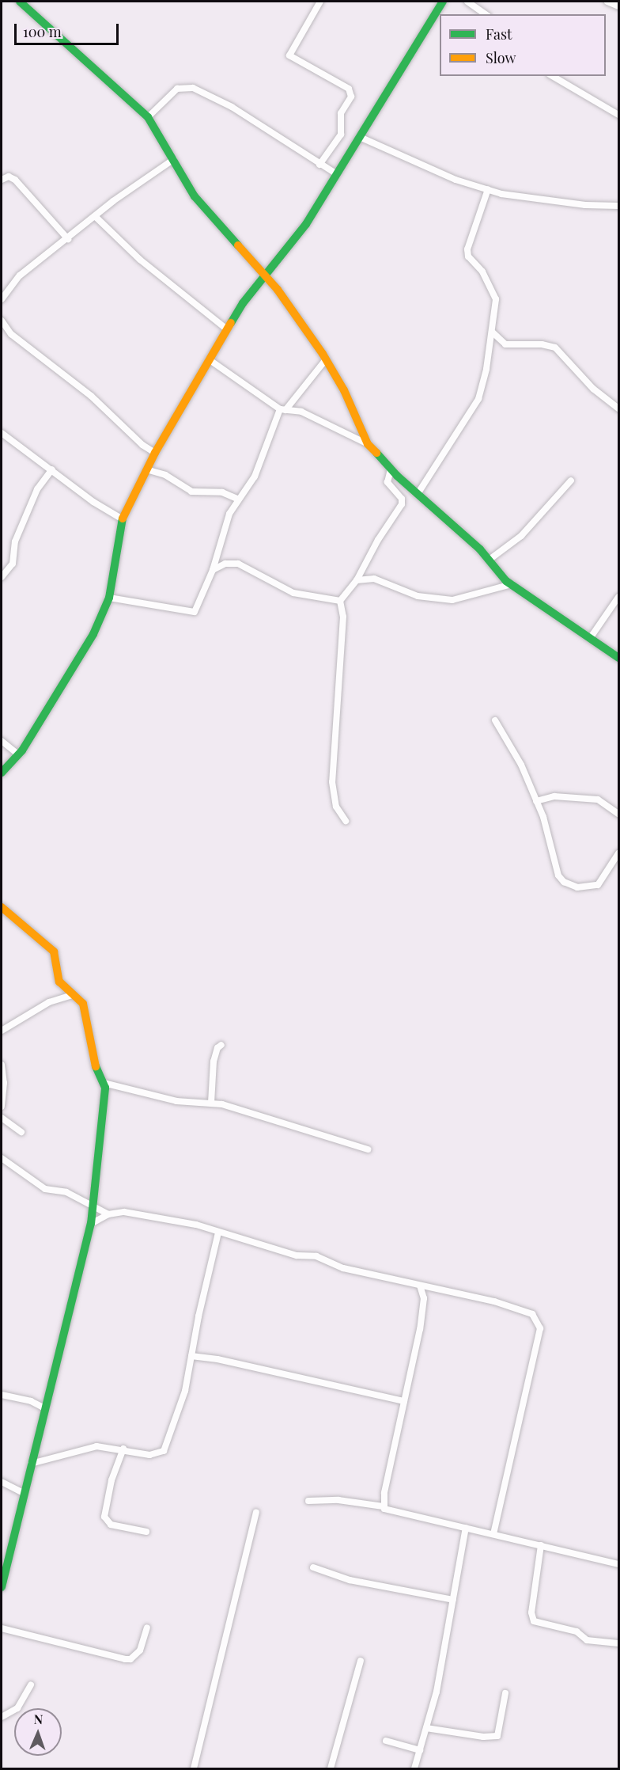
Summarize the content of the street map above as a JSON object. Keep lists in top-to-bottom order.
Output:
{
  "legend": ["Fast", "Slow"],
  "scale_bar": "100 m",
  "north": "top"
}
